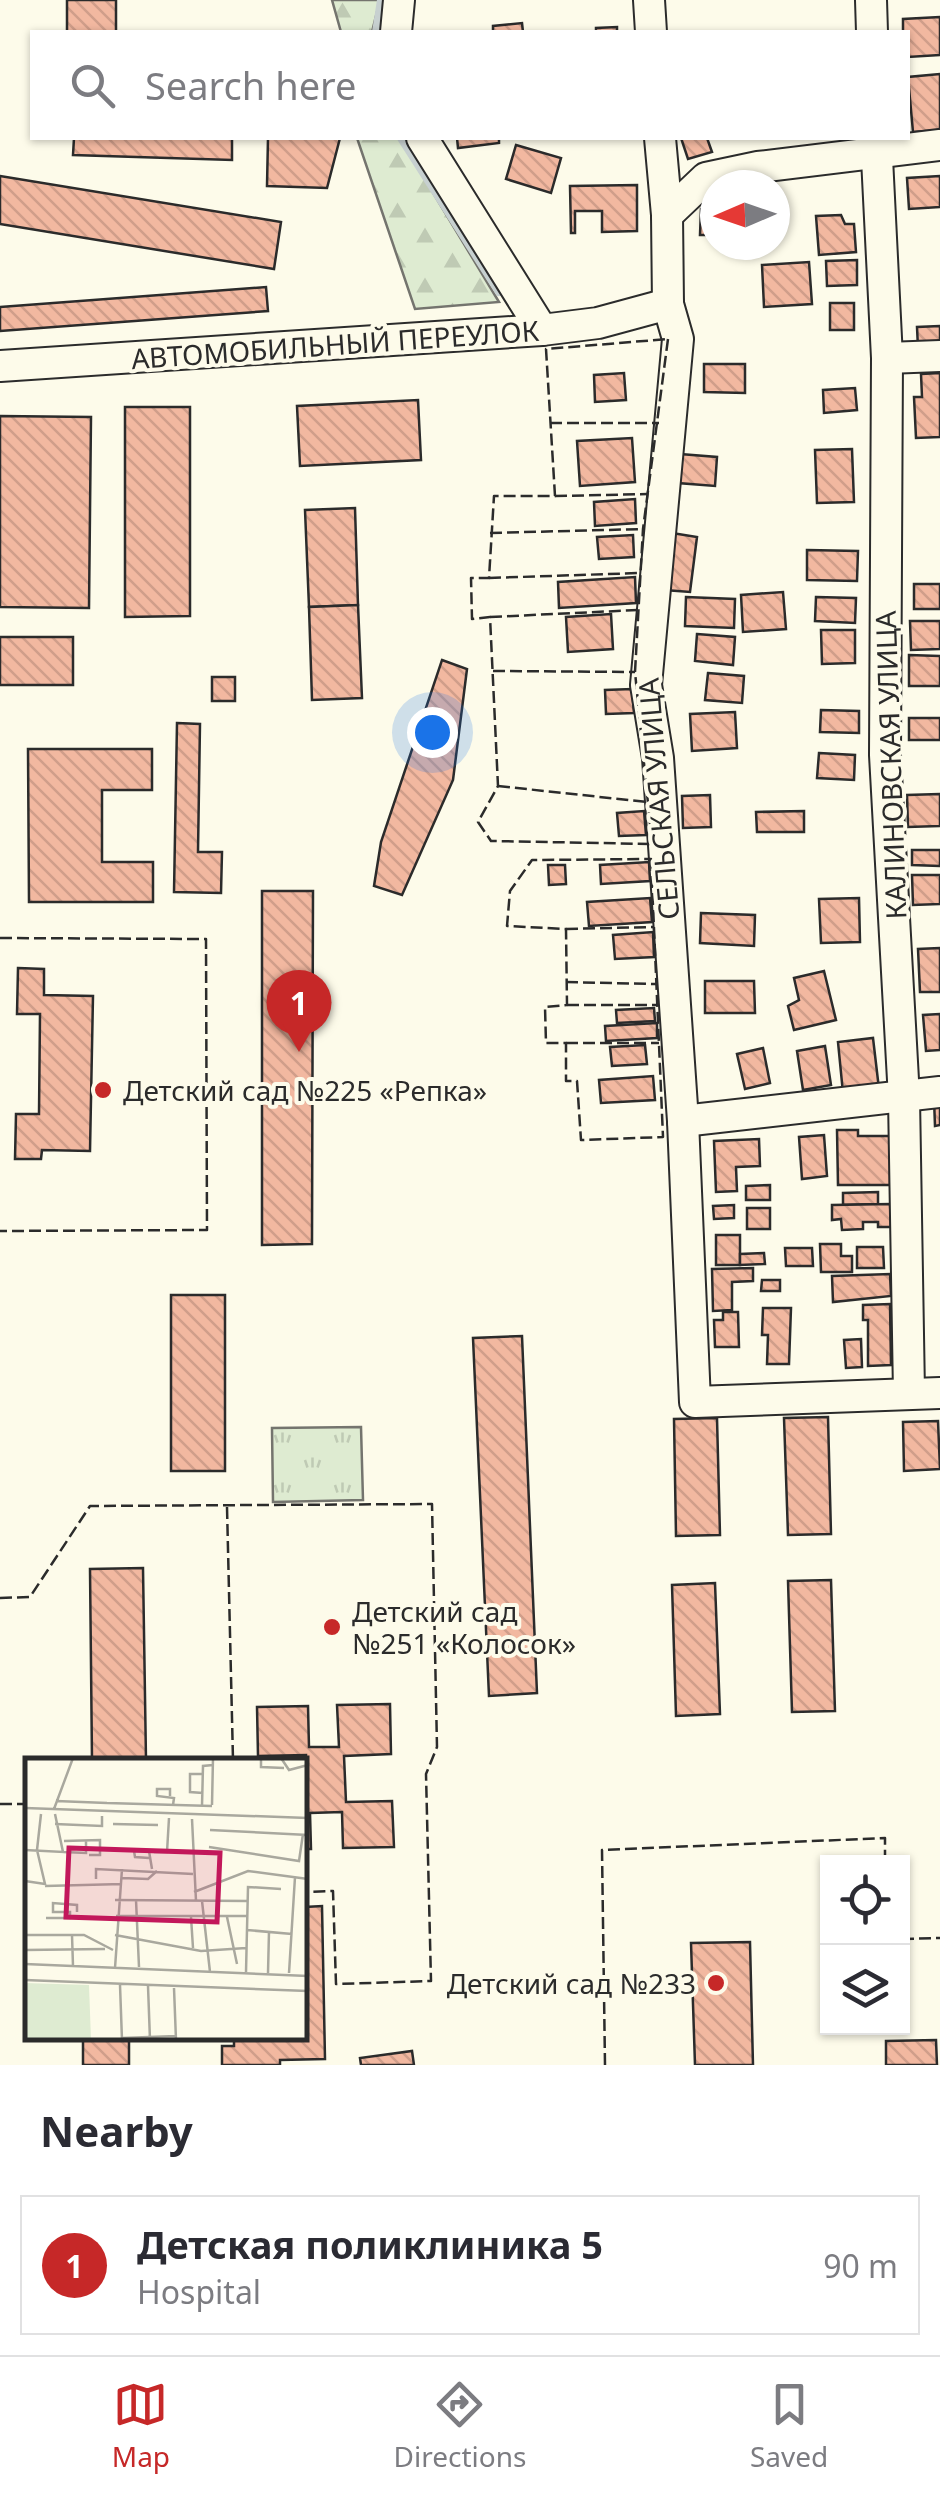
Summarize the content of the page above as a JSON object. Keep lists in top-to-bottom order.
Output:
{
  "streets": {
    "street": ["АВТОМОБИЛЬНЫЙ ПЕРЕУЛОК", "КАЛИНОВСКАЯ УЛИЦА", "СЕЛЬСКАЯ УЛИЦА"]
  },
  "crossings": [
    ["АВТОМОБИЛЬНЫЙ ПЕРЕУЛОК", "СЕЛЬСКАЯ УЛИЦА"],
    ["КАЛИНОВСКАЯ УЛИЦА", "СЕЛЬСКАЯ УЛИЦА"]
  ],
  "places": ["Детский сад №225 «Репка»", "Детский сад №251 «Колосок»", "Детский сад №233"],
  "north": "left",
  "page": {
    "search": "Search here",
    "pins": "1",
    "heading": "Nearby",
    "list": [
      {
        "mark": "1",
        "name": "Детская поликлиника 5",
        "note": "Hospital",
        "value": "90 m"
      }
    ],
    "nav": ["Map", "Directions", "Saved"]
  }
}
